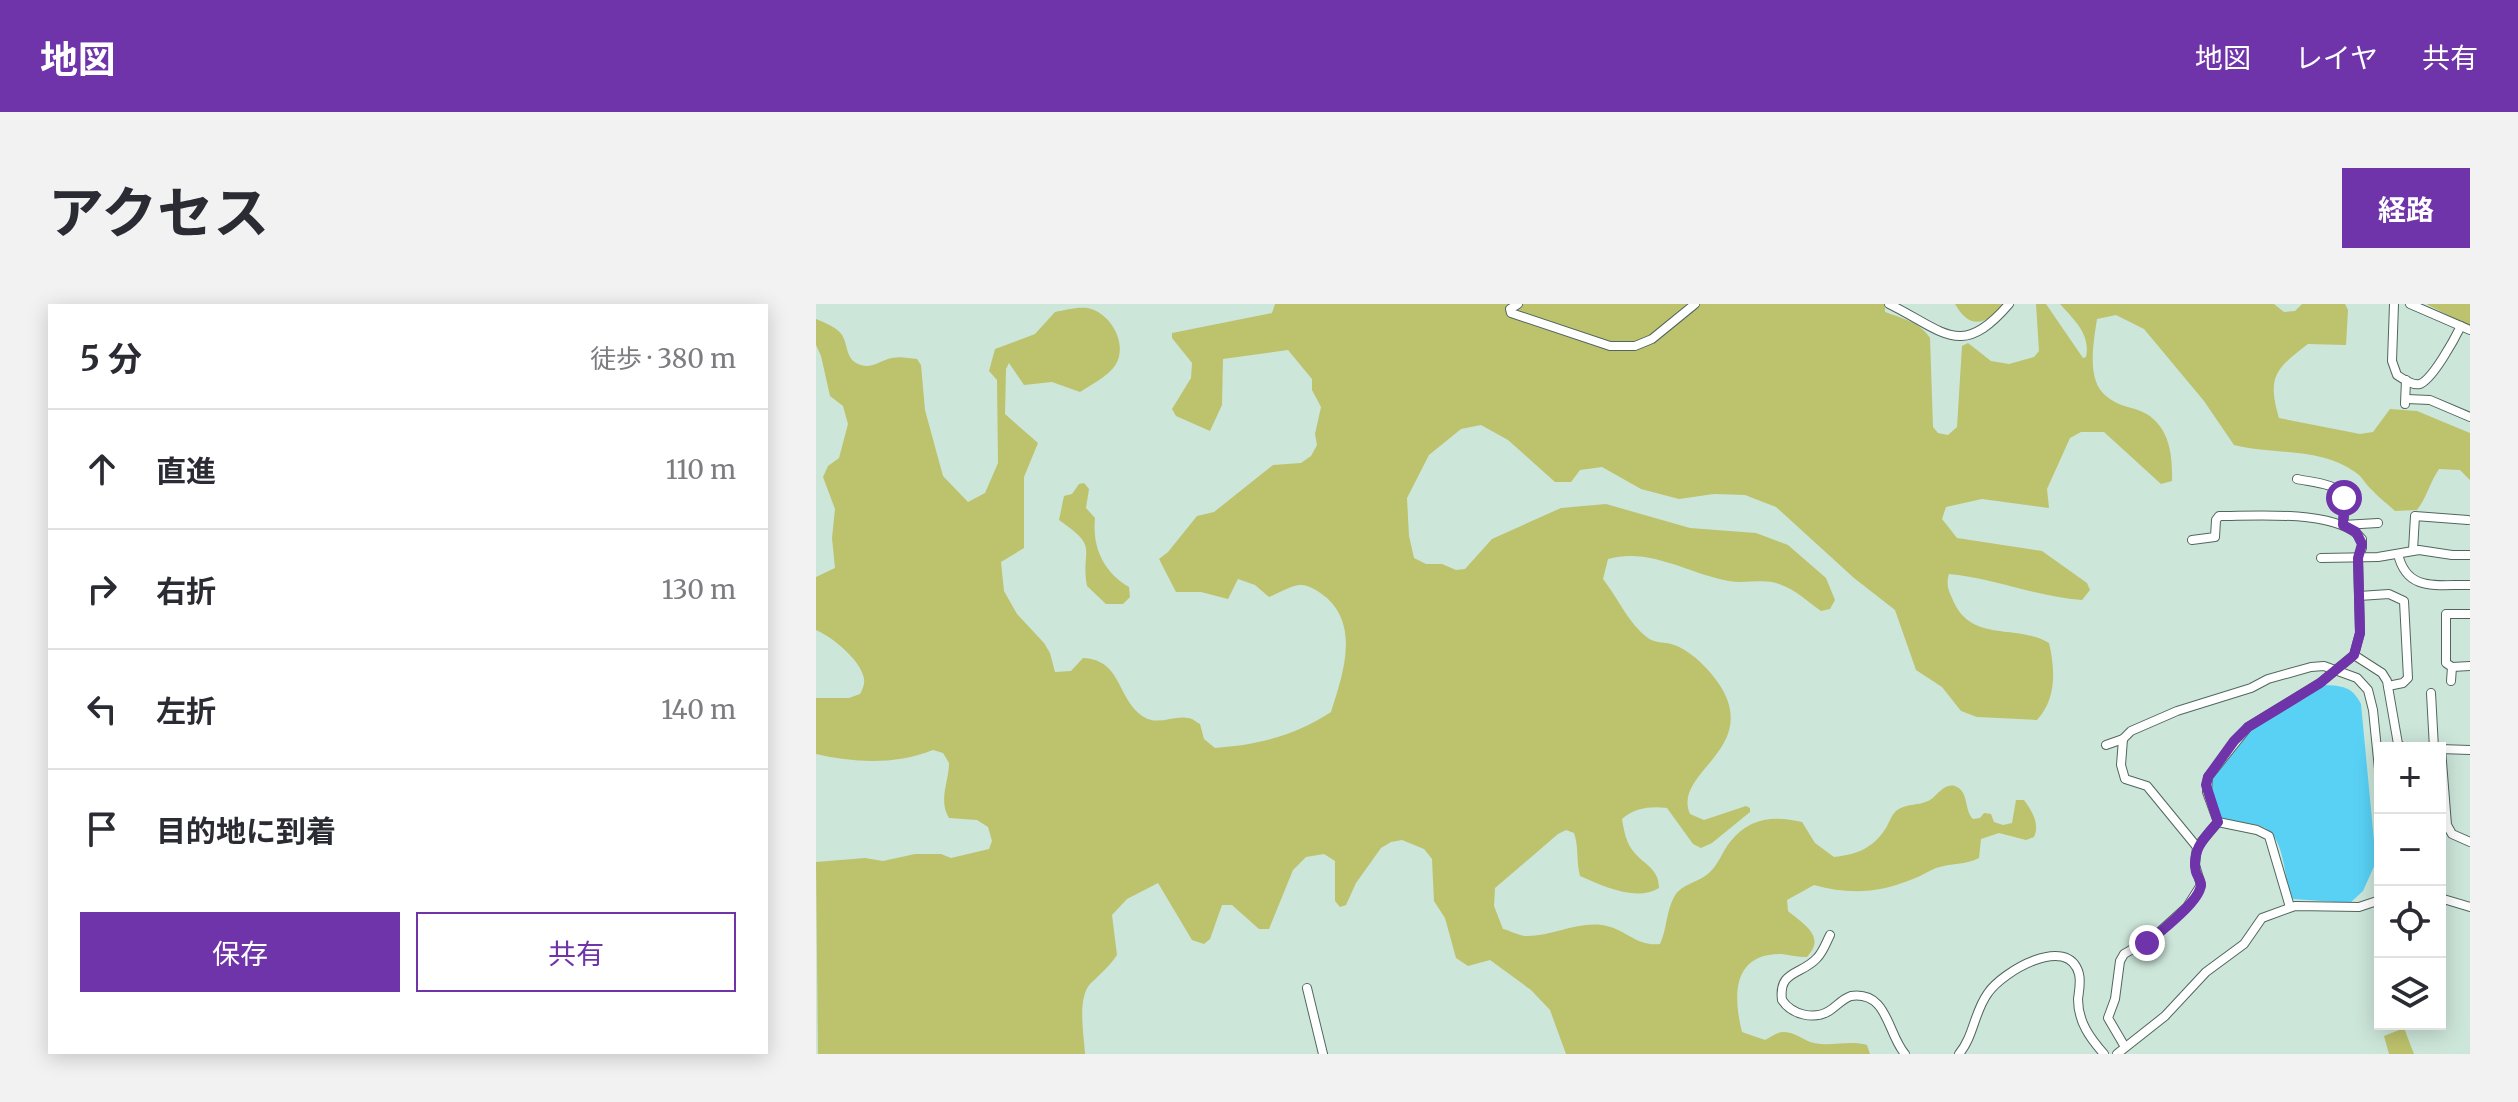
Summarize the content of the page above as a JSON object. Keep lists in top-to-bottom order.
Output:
{
  "page": {
    "header": "地図",
    "nav": ["地図", "レイヤ", "共有"],
    "title": "アクセス",
    "buttons": [
      "経路",
      ["保存", "共有"]
    ],
    "heading": ["5 分", "徒歩 · 380 m"],
    "list": [
      ["直進", "110 m"],
      ["右折", "130 m"],
      ["左折", "140 m"],
      "目的地に到着"
    ],
    "map_buttons": ["+", "−"]
  }
}
